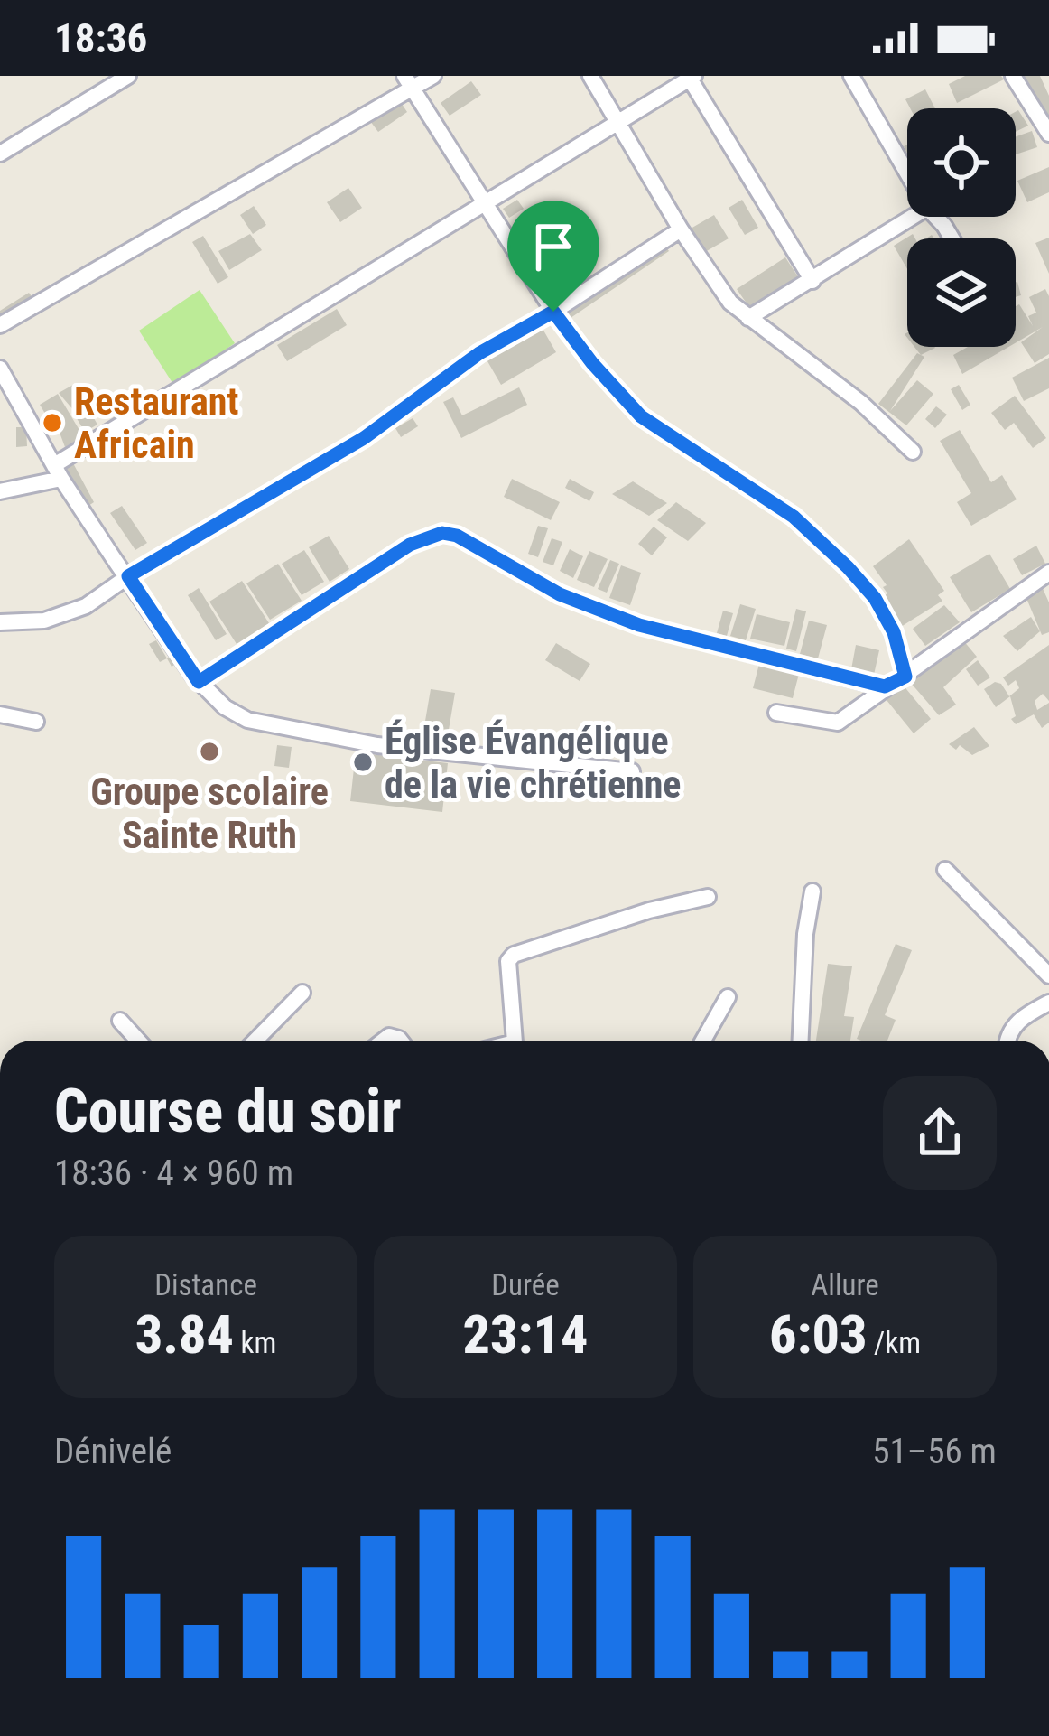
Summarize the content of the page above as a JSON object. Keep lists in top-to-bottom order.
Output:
{
  "places": ["Restaurant Africain", "Groupe scolaire Sainte Ruth", "Église Évangélique de la vie chrétienne"],
  "page": {
    "status": "18:36",
    "heading": ["Course du soir", "18:36 · 4 × 960 m"],
    "stats": [
      ["Distance", "3.84 km"],
      ["Durée", "23:14"],
      ["Allure", "6:03 /km"]
    ],
    "chart": ["Dénivelé", "51–56 m"]
  }
}
